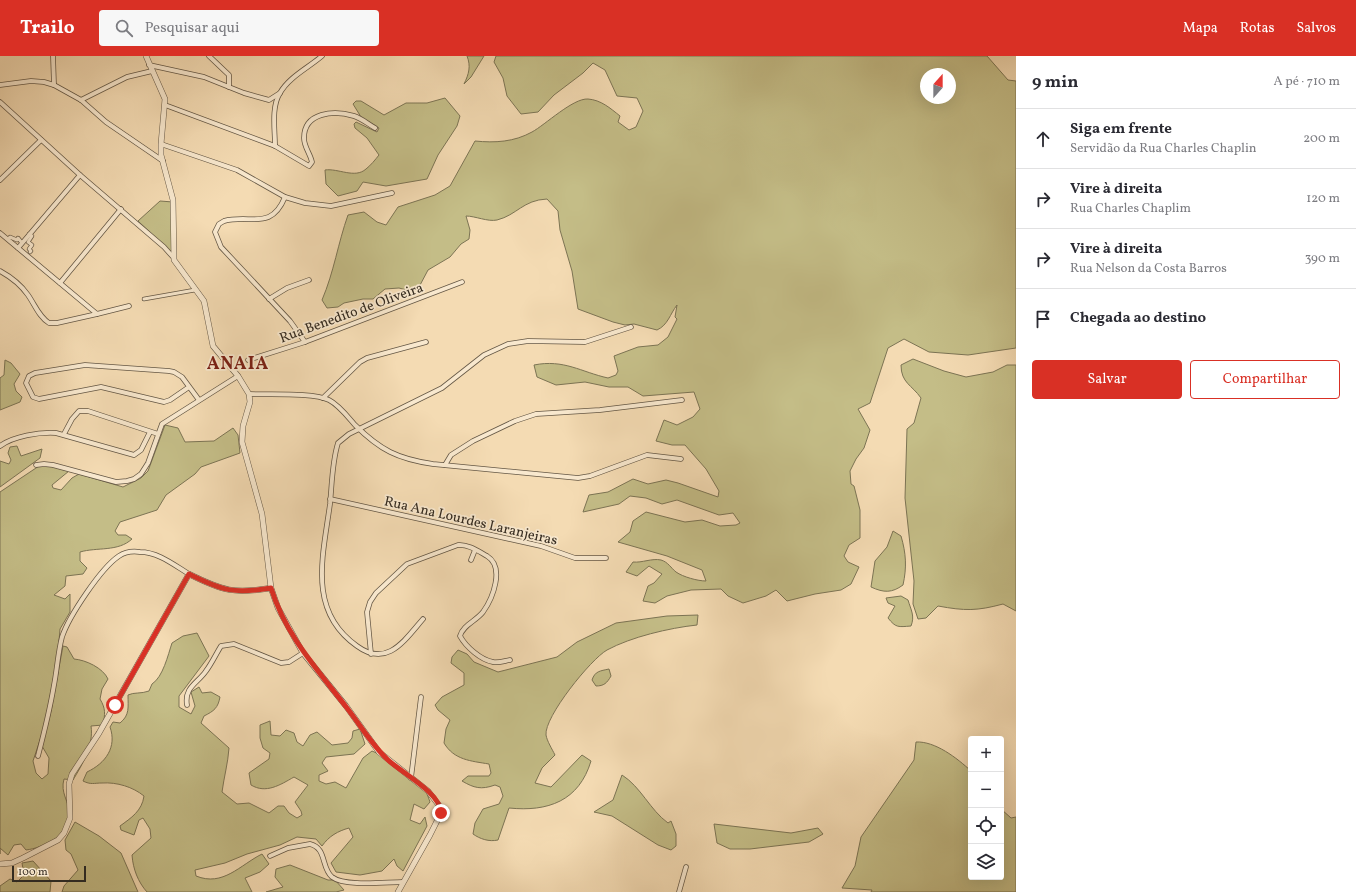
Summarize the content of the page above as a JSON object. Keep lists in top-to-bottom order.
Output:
{
  "streets": {
    "street": ["Rua Benedito de Oliveira", "Rua Ana Lourdes Laranjeiras"]
  },
  "districts": ["ANAIA"],
  "scale_bar": "100 m",
  "north": "top",
  "page": {
    "header": "Trailo",
    "search": "Pesquisar aqui",
    "nav": ["Mapa", "Rotas", "Salvos"],
    "heading": ["9 min", "A pé · 710 m"],
    "list": [
      ["Siga em frente", "Servidão da Rua Charles Chaplin", "200 m"],
      ["Vire à direita", "Rua Charles Chaplim", "120 m"],
      ["Vire à direita", "Rua Nelson da Costa Barros", "390 m"],
      "Chegada ao destino"
    ],
    "buttons": ["Salvar", "Compartilhar"],
    "map_buttons": ["+", "−"],
    "scale": "100 m"
  }
}
